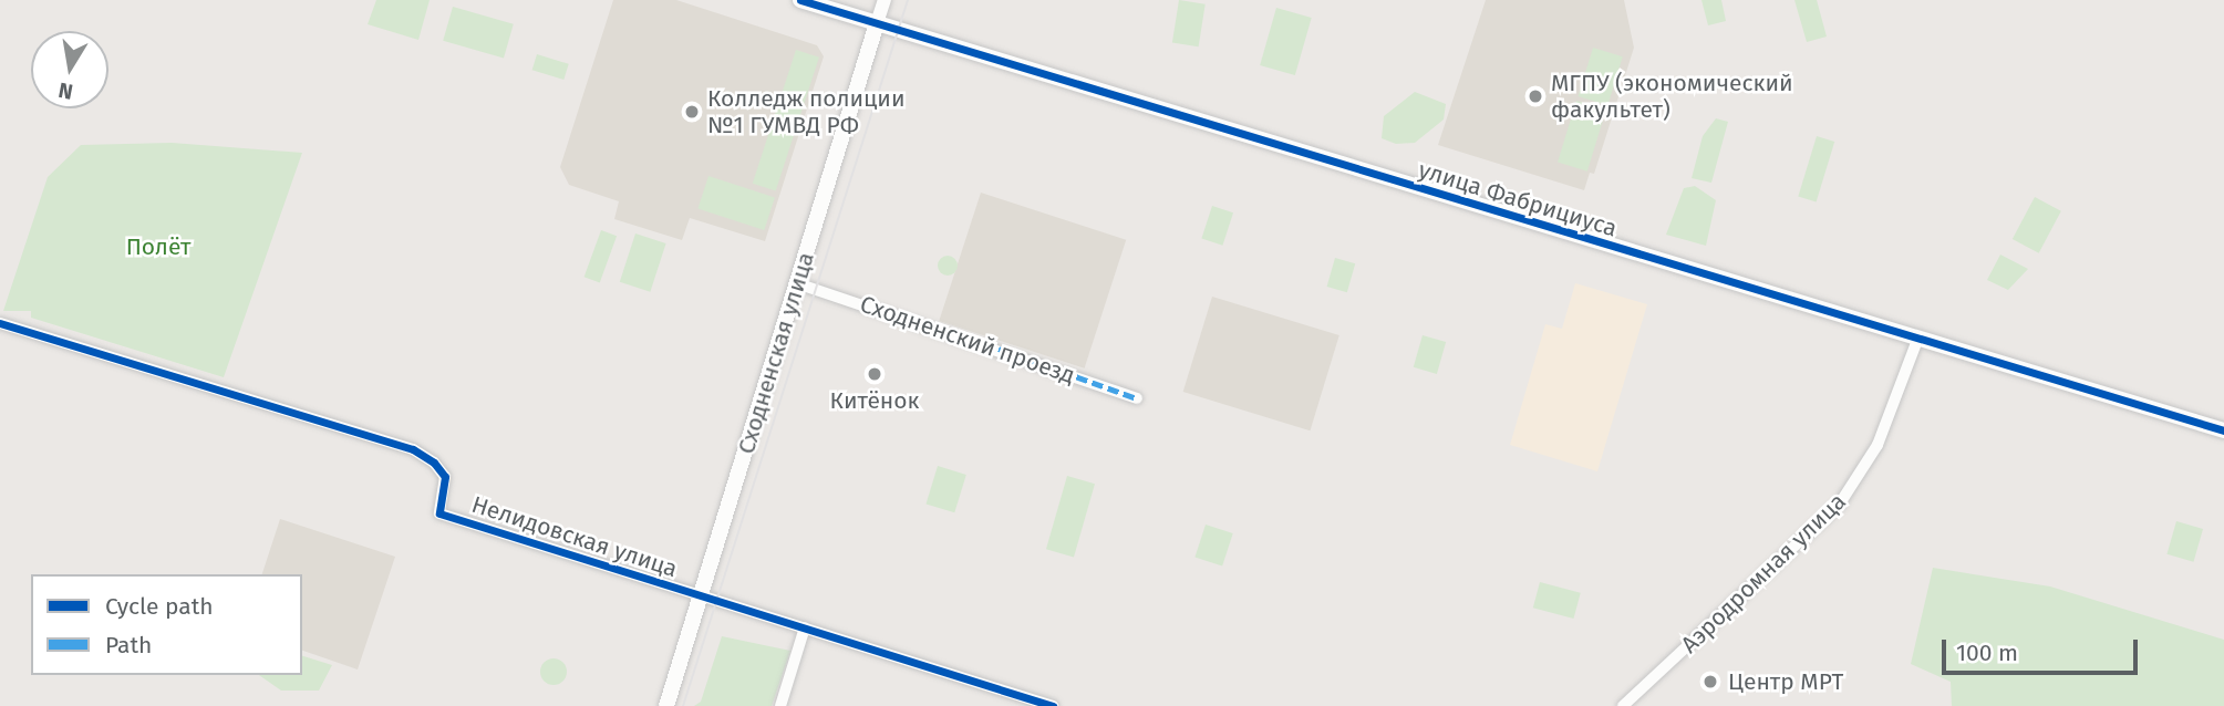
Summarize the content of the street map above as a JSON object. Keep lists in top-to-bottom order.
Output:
{
  "streets": {
    "main road": ["улица Фабрициуса", "Сходненская улица"],
    "street": ["Сходненский проезд", "Нелидовская улица", "Аэродромная улица"]
  },
  "crossings": [
    ["улица Фабрициуса", "Сходненская улица"],
    ["улица Фабрициуса", "Аэродромная улица"],
    ["Сходненский проезд", "Сходненская улица"],
    ["Сходненская улица", "Нелидовская улица"]
  ],
  "parks": ["Полёт"],
  "places": [
    "МГПУ (экономический факультет)",
    "Колледж полиции №1 ГУМВД РФ",
    "Китёнок",
    "Центр МРТ"
  ],
  "legend": ["Cycle path", "Path"],
  "scale_bar": "100 m",
  "north": "bottom"
}
